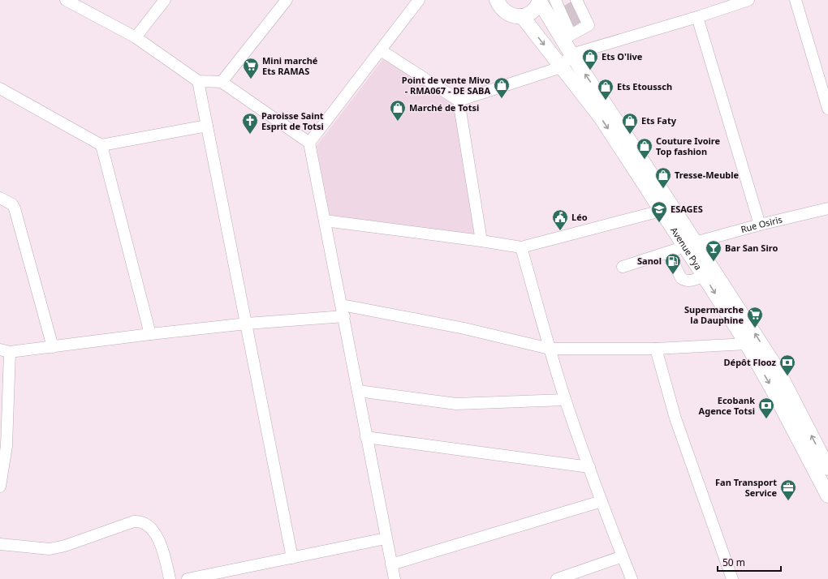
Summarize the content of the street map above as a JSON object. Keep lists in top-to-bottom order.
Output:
{
  "streets": {
    "main road": ["Avenue Pya"],
    "street": ["Rue Osiris"]
  },
  "crossings": [
    ["Rue Osiris", "Avenue Pya"]
  ],
  "places": {
    "shop": [
      "Ets O'live",
      "Point de vente Mivo - RMA067 - DE SABA",
      "Ets Etoussch",
      "Marché de Totsi",
      "Ets Faty",
      "Couture Ivoire Top fashion",
      "Tresse-Meuble"
    ],
    "supermarket": ["Mini marché Ets RAMAS", "Supermarche la Dauphine"],
    "church": ["Paroisse Saint Esprit de Totsi"],
    "school or university": ["ESAGES"],
    "public building": ["Léo"],
    "bar": ["Bar San Siro"],
    "fuel station": ["Sanol"],
    "bank": ["Dépôt Flooz", "Ecobank Agence Totsi"],
    "office": ["Fan Transport Service"]
  },
  "scale_bar": "50 m"
}
